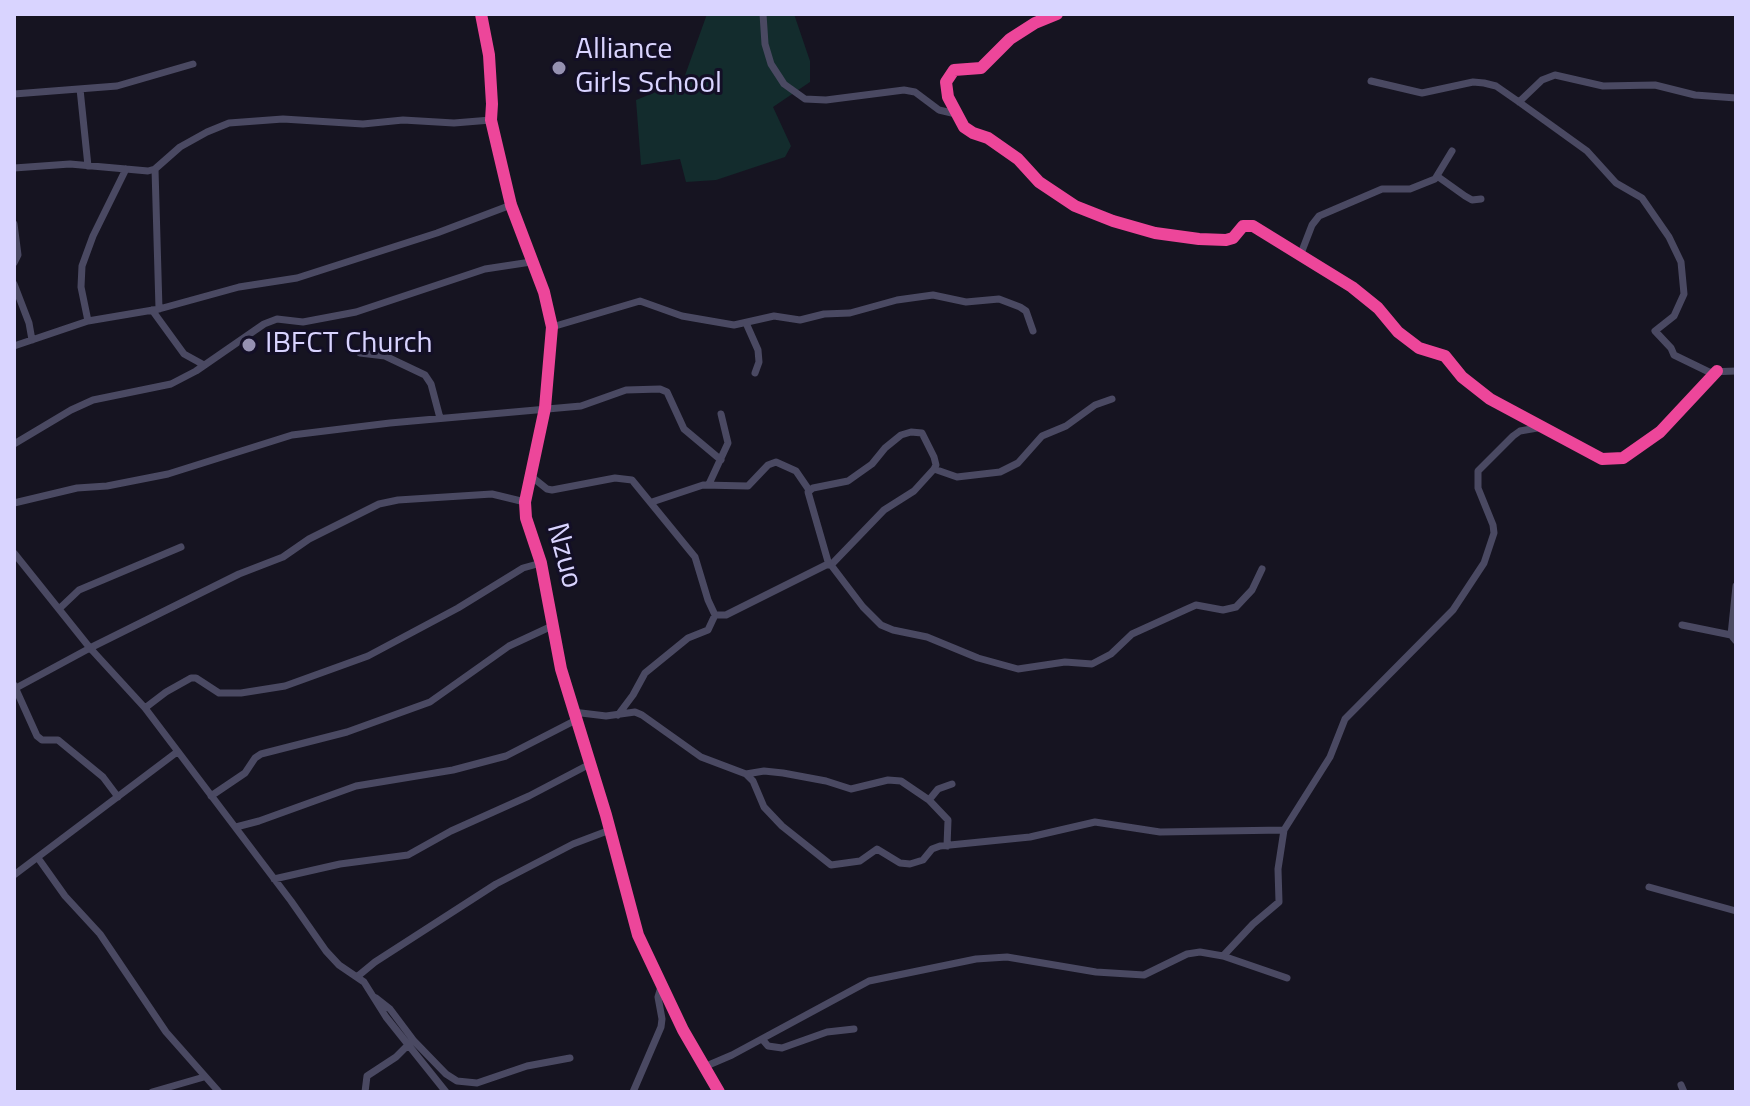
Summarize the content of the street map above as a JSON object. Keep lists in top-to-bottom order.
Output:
{
  "streets": {
    "street": ["Nzuo"]
  },
  "places": ["Alliance Girls School", "IBFCT Church"]
}
